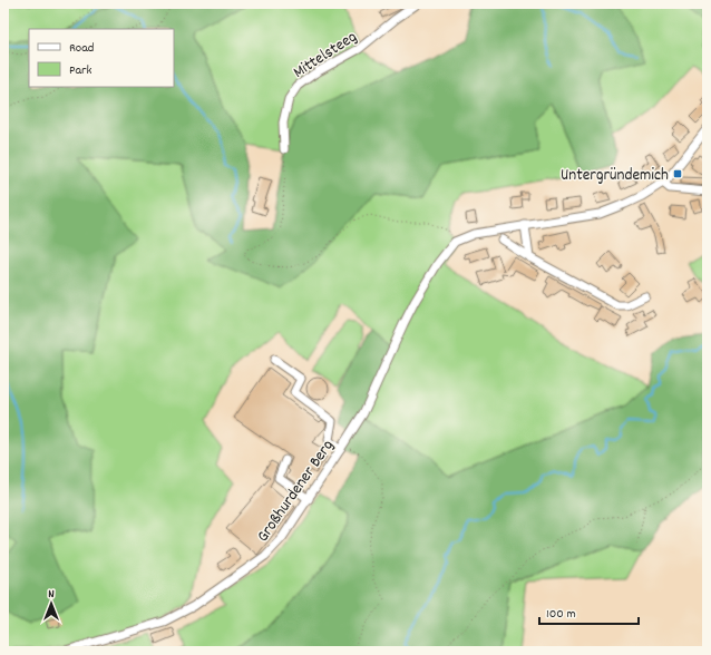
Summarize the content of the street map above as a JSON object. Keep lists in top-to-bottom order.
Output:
{
  "streets": {
    "street": ["Mittelsteeg", "Großhurdener Berg"]
  },
  "places": {
    "transit": ["Untergründemich"]
  },
  "legend": ["Road", "Park"],
  "scale_bar": "100 m",
  "north": "top"
}
